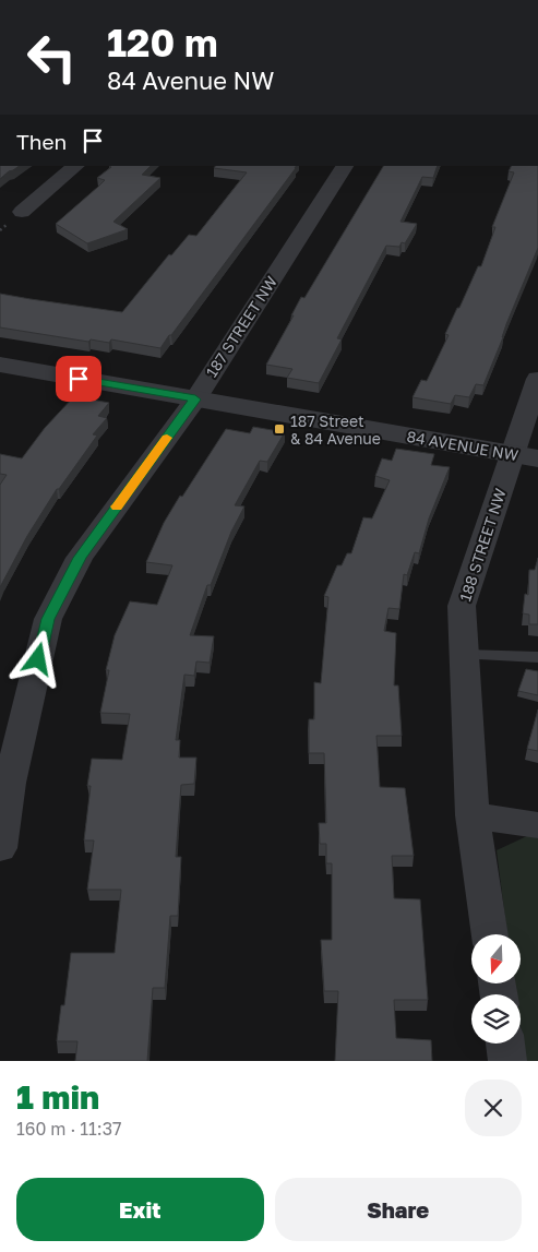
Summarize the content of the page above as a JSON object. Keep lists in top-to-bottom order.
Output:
{
  "streets": {
    "street": ["187 STREET NW", "84 AVENUE NW", "188 STREET NW"]
  },
  "crossings": [
    ["187 STREET NW", "84 AVENUE NW"],
    ["84 AVENUE NW", "188 STREET NW"]
  ],
  "places": {
    "transit": ["187 Street & 84 Avenue"]
  },
  "north": "bottom",
  "page": {
    "turn": ["120 m", "84 Avenue NW"],
    "then": "Then",
    "heading": ["1 min", "160 m · 11:37"],
    "buttons": ["Exit", "Share"]
  }
}
